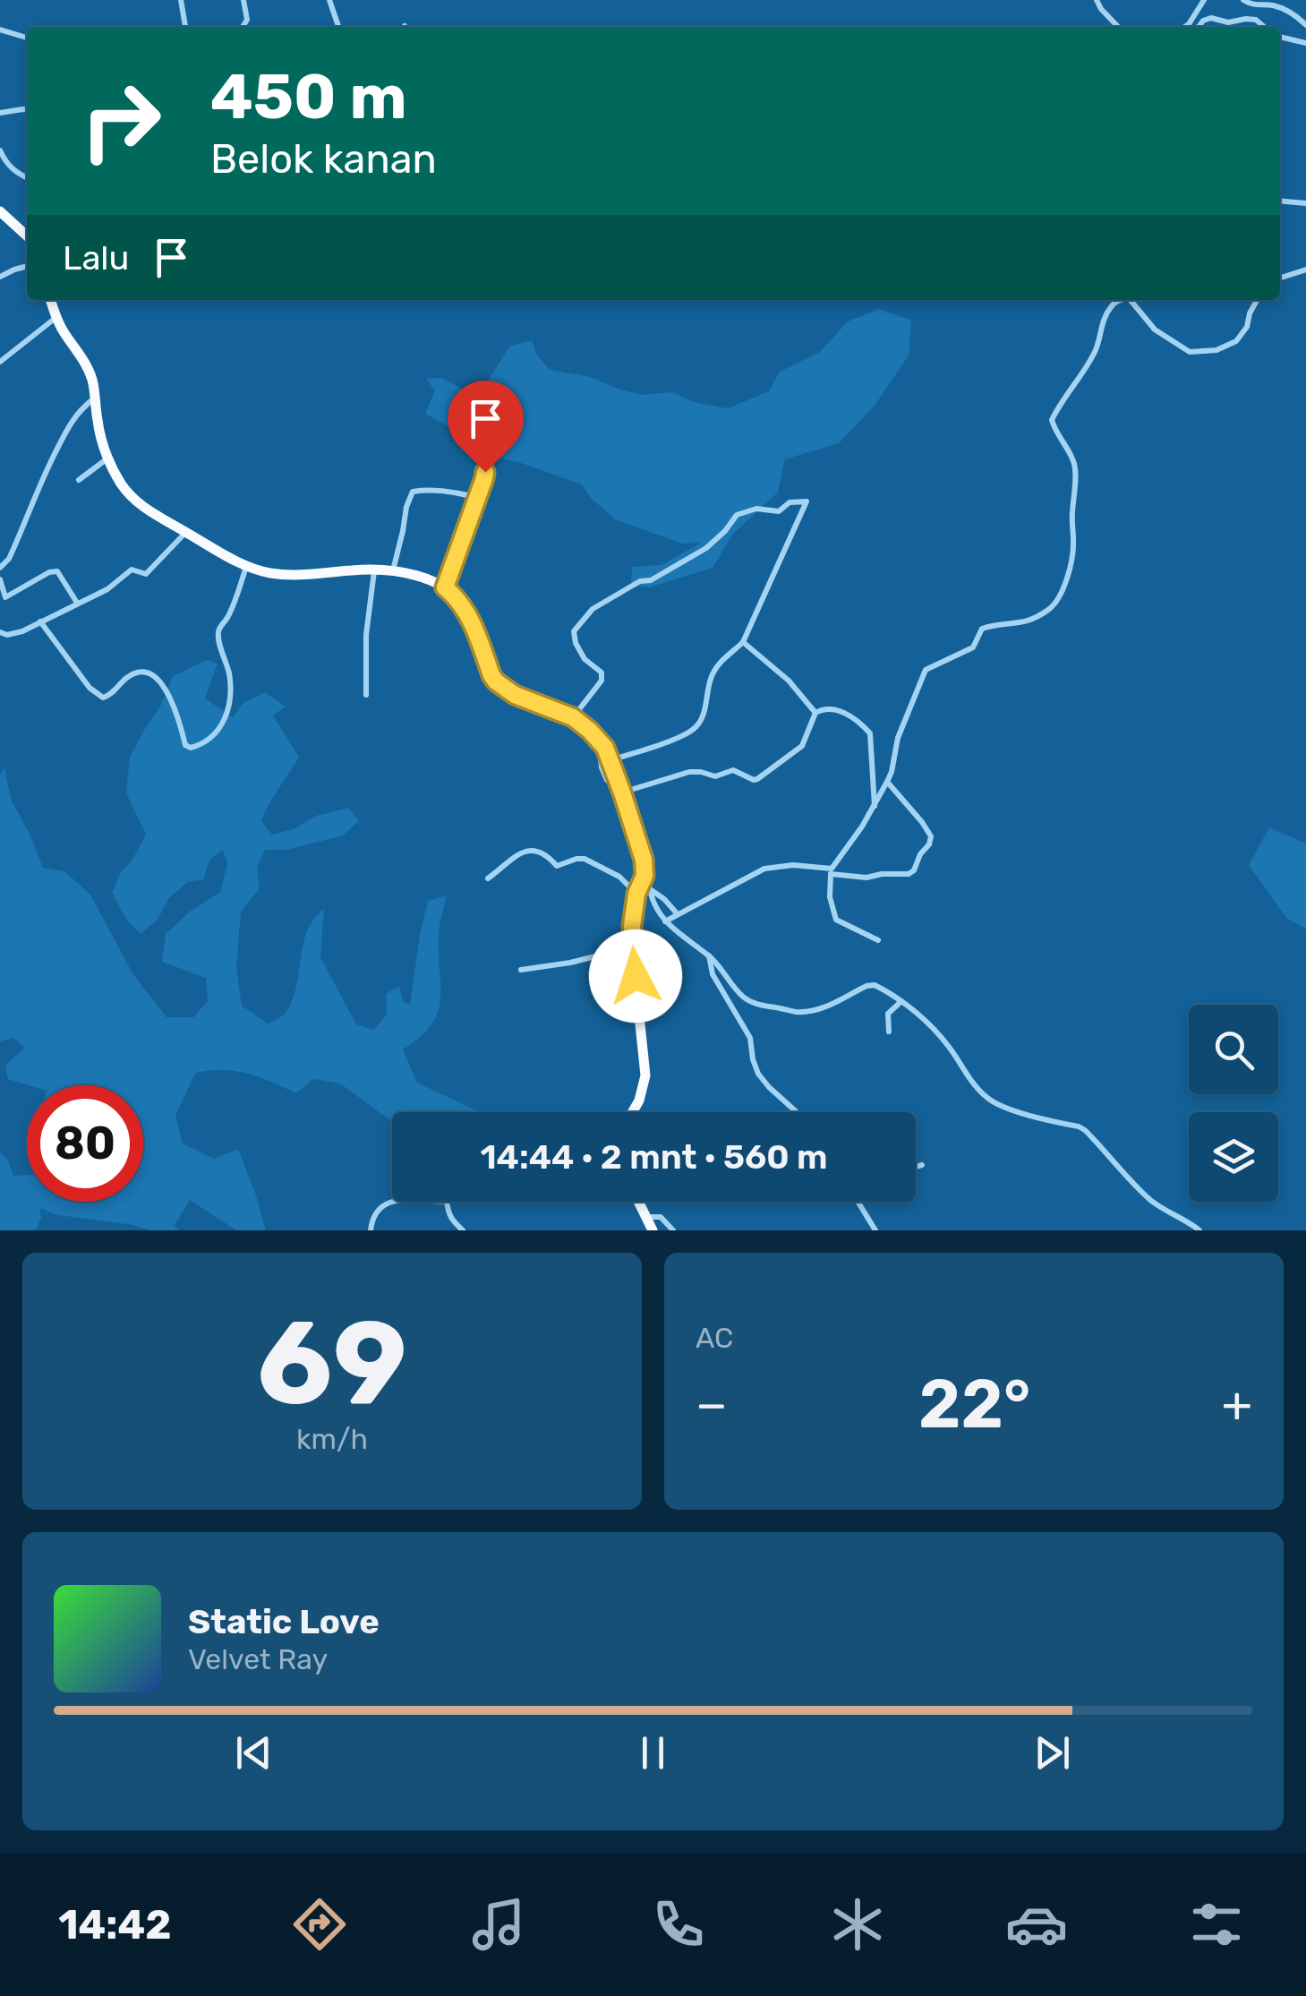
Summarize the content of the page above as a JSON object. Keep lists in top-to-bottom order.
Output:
{
  "page": {
    "turn": ["450 m", "Belok kanan"],
    "then": "Lalu",
    "limit": "80",
    "trip": "14:44 · 2 mnt · 560 m",
    "tile": [
      ["69", "km/h"],
      "AC"
    ],
    "heat": ["−", "22°", "+"],
    "song": ["Static Love", "Velvet Ray"],
    "tabs": "14:42"
  }
}
